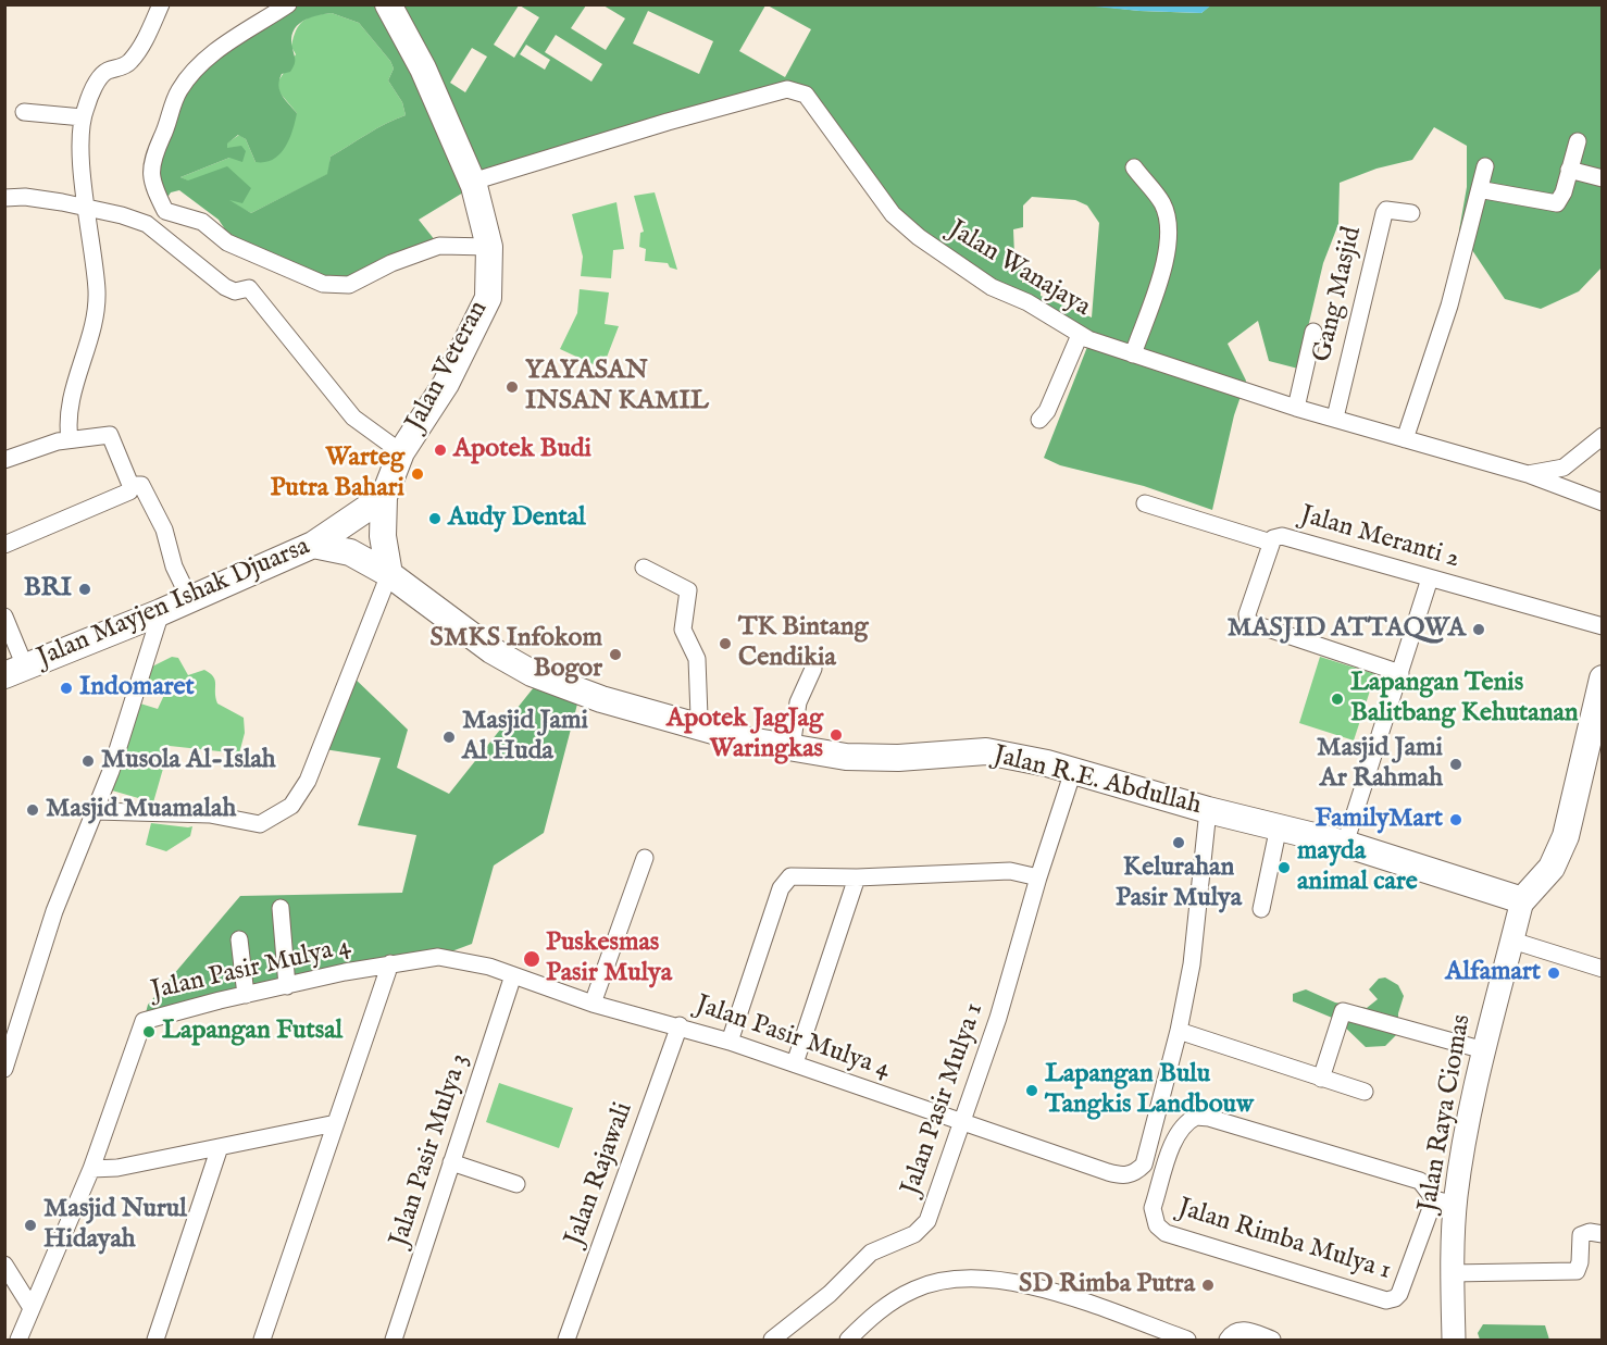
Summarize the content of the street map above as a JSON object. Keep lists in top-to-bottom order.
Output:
{
  "streets": {
    "main road": [
      "Jalan Veteran",
      "Jalan Mayjen Ishak Djuarsa",
      "Jalan R.E. Abdullah",
      "Jalan Raya Ciomas"
    ],
    "street": [
      "Jalan Wanajaya",
      "Gang Masjid",
      "Jalan Meranti 2",
      "Jalan Pasir Mulya 4",
      "Jalan Pasir Mulya 1",
      "Jalan Pasir Mulya 3",
      "Jalan Rajawali",
      "Jalan Rimba Mulya 1"
    ]
  },
  "crossings": [
    ["Jalan Wanajaya", "Gang Masjid"],
    ["Jalan Wanajaya", "Jalan Veteran"],
    ["Jalan Veteran", "Jalan Mayjen Ishak Djuarsa"],
    ["Jalan Mayjen Ishak Djuarsa", "Jalan R.E. Abdullah"],
    ["Jalan R.E. Abdullah", "Jalan Pasir Mulya 4"],
    ["Jalan R.E. Abdullah", "Jalan Pasir Mulya 1"],
    ["Jalan R.E. Abdullah", "Jalan Raya Ciomas"],
    ["Jalan Pasir Mulya 4", "Jalan Pasir Mulya 1"],
    ["Jalan Pasir Mulya 4", "Jalan Pasir Mulya 3"],
    ["Jalan Pasir Mulya 4", "Jalan Rajawali"],
    ["Jalan Raya Ciomas", "Jalan Rimba Mulya 1"]
  ],
  "places": [
    "YAYASAN INSAN KAMIL",
    "Apotek Budi",
    "Warteg Putra Bahari",
    "Audy Dental",
    "BRI",
    "MASJID ATTAQWA",
    "TK Bintang Cendikia",
    "SMKS Infokom Bogor",
    "Indomaret",
    "Lapangan Tenis Balitbang Kehutanan",
    "Apotek JagJag Waringkas",
    "Masjid Jami Al Huda",
    "Musola Al-Islah",
    "Masjid Jami Ar Rahmah",
    "Masjid Muamalah",
    "FamilyMart",
    "Kelurahan Pasir Mulya",
    "mayda animal care",
    "Puskesmas Pasir Mulya",
    "Alfamart",
    "Lapangan Futsal",
    "Lapangan Bulu Tangkis Landbouw",
    "Masjid Nurul Hidayah",
    "SD Rimba Putra"
  ]
}
